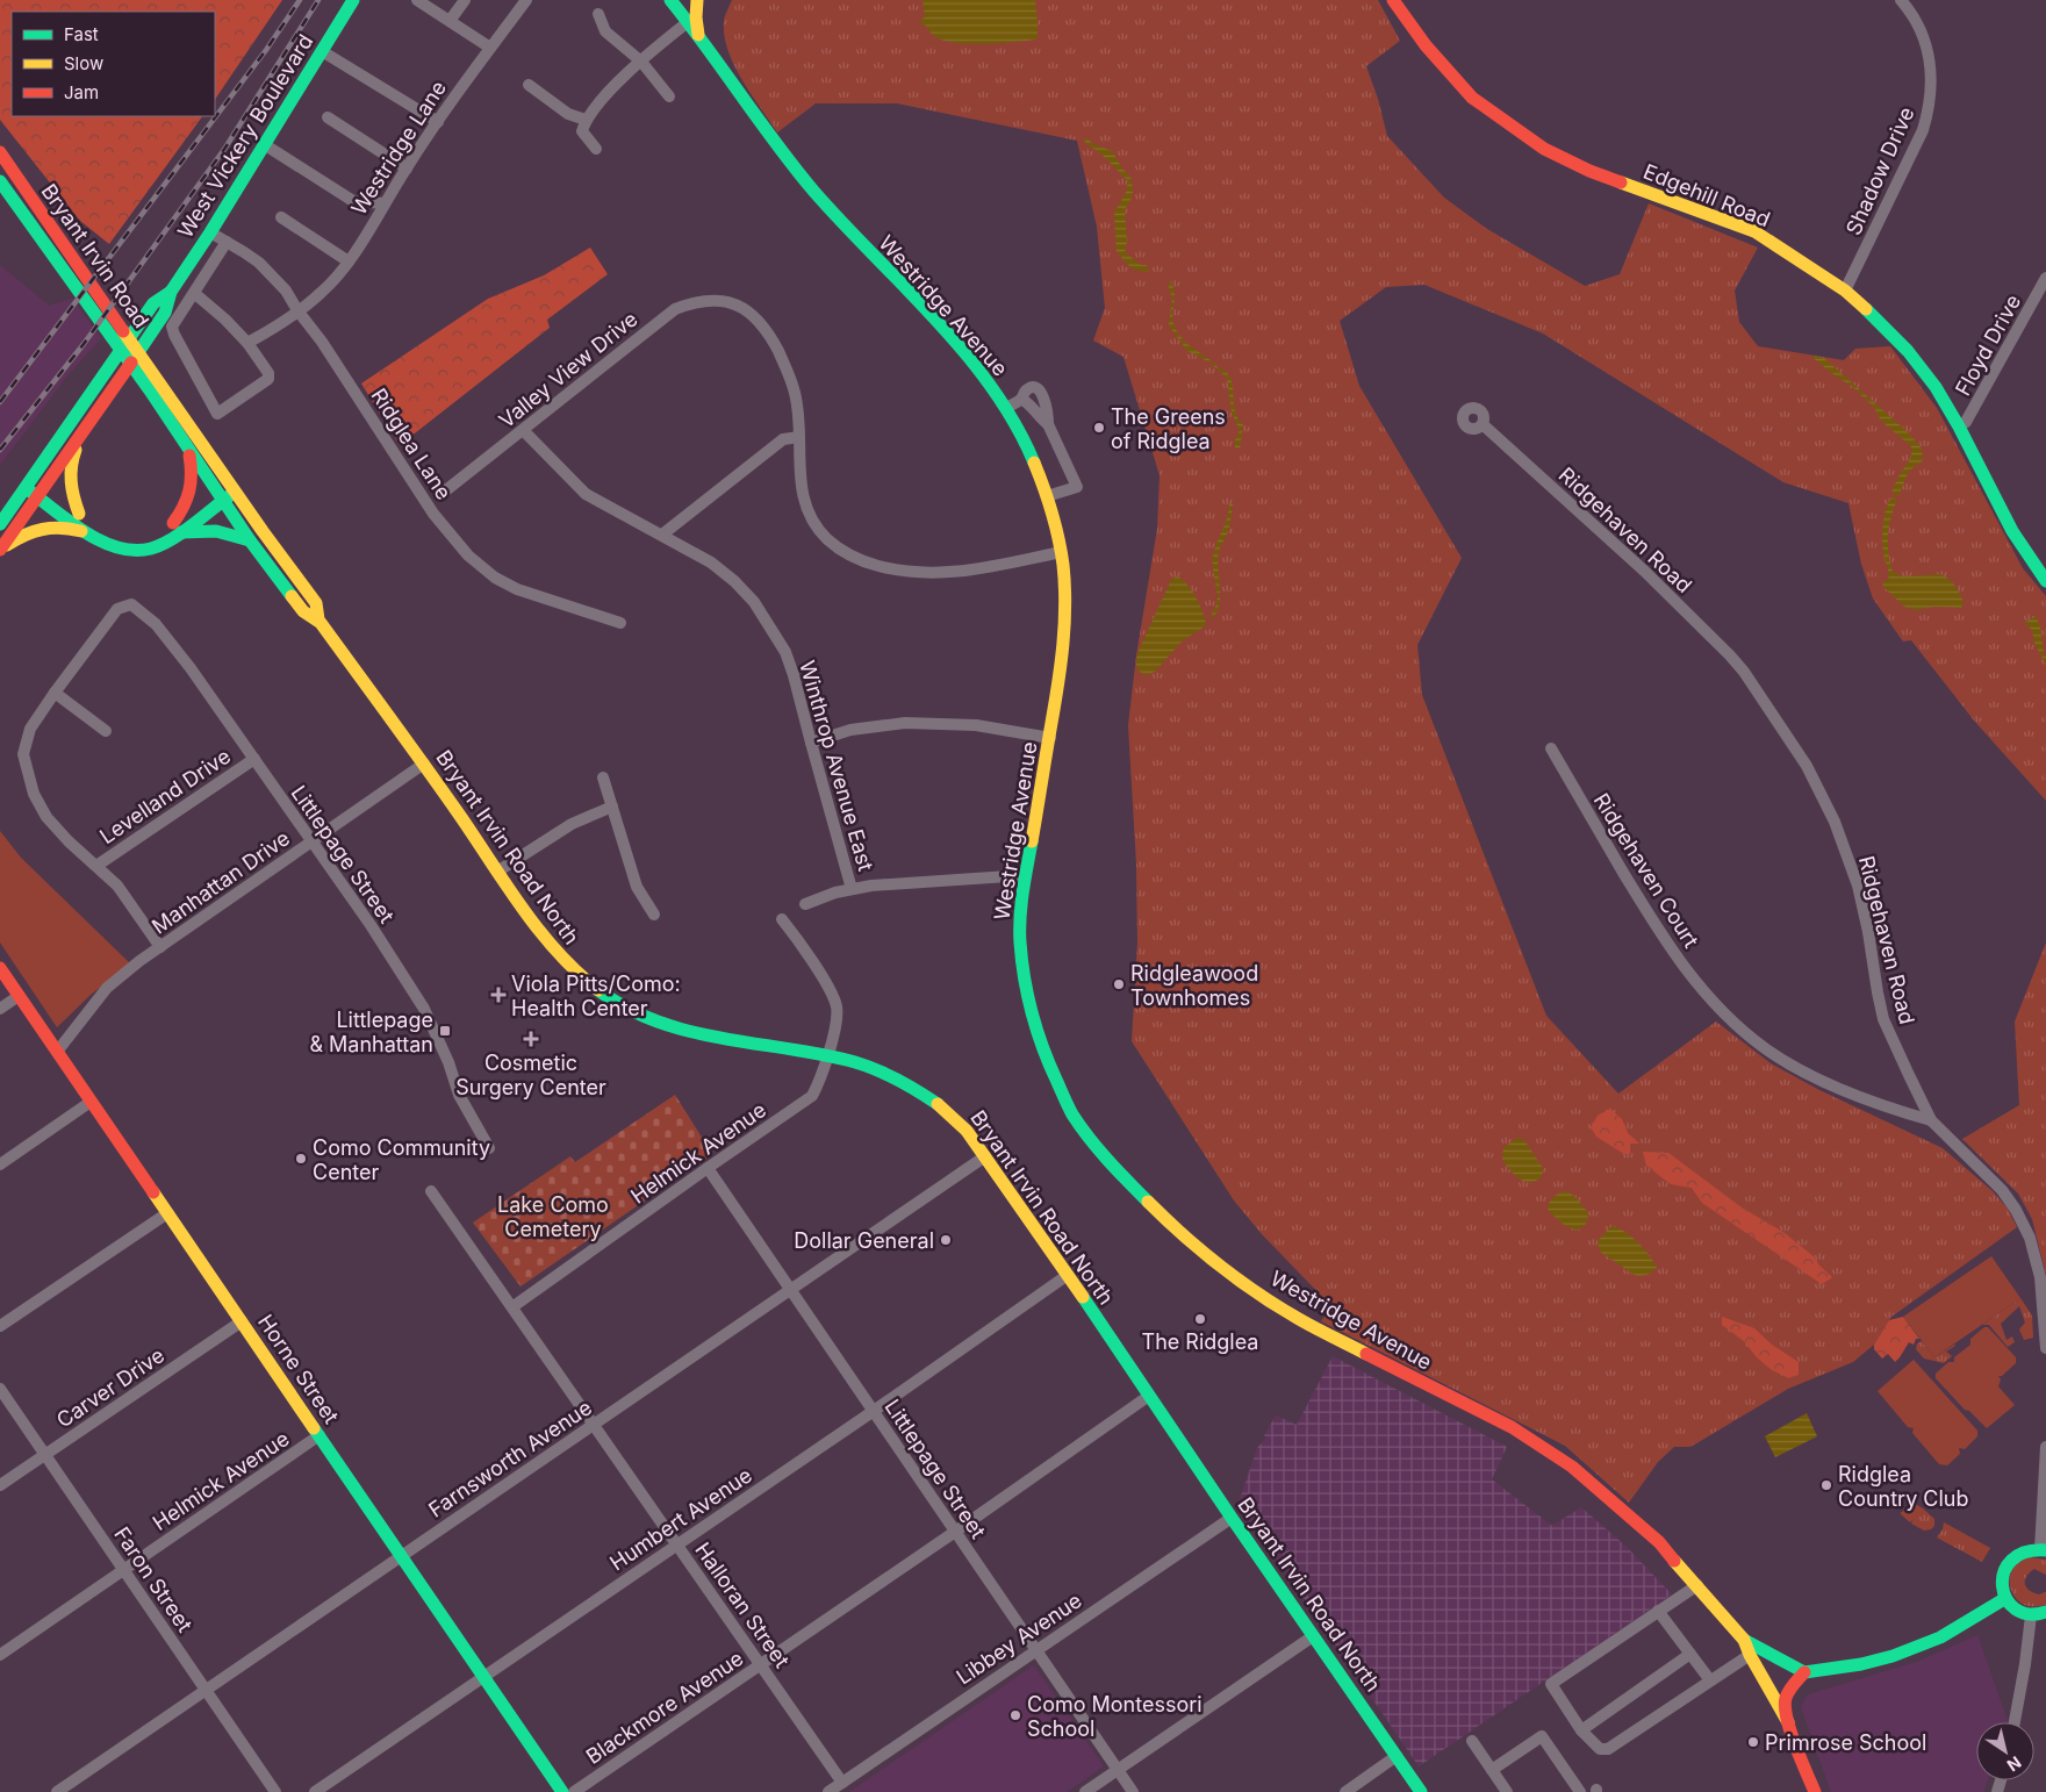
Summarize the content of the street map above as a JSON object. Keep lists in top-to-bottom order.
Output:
{
  "streets": {
    "street": [
      "West Vickery Boulevard",
      "Westridge Lane",
      "Shadow Drive",
      "Edgehill Road",
      "Bryant Irvin Road",
      "Westridge Avenue",
      "Floyd Drive",
      "Valley View Drive",
      "Ridglea Lane",
      "Ridgehaven Road",
      "Winthrop Avenue East",
      "Levelland Drive",
      "Bryant Irvin Road North",
      "Littlepage Street",
      "Ridgehaven Court",
      "Manhattan Drive",
      "Helmick Avenue",
      "Horne Street",
      "Carver Drive",
      "Farnsworth Avenue",
      "Humbert Avenue",
      "Faron Street",
      "Halloran Street",
      "Libbey Avenue",
      "Blackmore Avenue"
    ]
  },
  "crossings": [
    ["West Vickery Boulevard", "Ridglea Lane"],
    ["Westridge Lane", "Ridglea Lane"],
    ["Shadow Drive", "Edgehill Road"],
    ["Edgehill Road", "Floyd Drive"],
    ["Bryant Irvin Road", "Bryant Irvin Road North"],
    ["Valley View Drive", "Winthrop Avenue East"],
    ["Ridgehaven Road", "Ridgehaven Court"],
    ["Levelland Drive", "Littlepage Street"],
    ["Bryant Irvin Road North", "Manhattan Drive"],
    ["Bryant Irvin Road North", "Helmick Avenue"],
    ["Bryant Irvin Road North", "Farnsworth Avenue"],
    ["Bryant Irvin Road North", "Humbert Avenue"],
    ["Bryant Irvin Road North", "Libbey Avenue"],
    ["Bryant Irvin Road North", "Blackmore Avenue"],
    ["Littlepage Street", "Manhattan Drive"],
    ["Littlepage Street", "Helmick Avenue"],
    ["Littlepage Street", "Farnsworth Avenue"],
    ["Littlepage Street", "Humbert Avenue"],
    ["Littlepage Street", "Libbey Avenue"],
    ["Littlepage Street", "Blackmore Avenue"],
    ["Manhattan Drive", "Horne Street"],
    ["Helmick Avenue", "Horne Street"],
    ["Helmick Avenue", "Faron Street"],
    ["Helmick Avenue", "Halloran Street"],
    ["Horne Street", "Carver Drive"],
    ["Horne Street", "Farnsworth Avenue"],
    ["Horne Street", "Humbert Avenue"],
    ["Carver Drive", "Faron Street"],
    ["Farnsworth Avenue", "Faron Street"],
    ["Farnsworth Avenue", "Halloran Street"],
    ["Humbert Avenue", "Halloran Street"],
    ["Halloran Street", "Libbey Avenue"],
    ["Halloran Street", "Blackmore Avenue"]
  ],
  "parks": ["Lake Como Cemetery"],
  "places": {
    "other": [
      "The Greens of Ridglea",
      "Ridgleawood Townhomes",
      "Como Community Center",
      "Dollar General",
      "The Ridglea",
      "Ridglea Country Club",
      "Como Montessori School",
      "Primrose School"
    ],
    "health": ["Viola Pitts/Como: Health Center", "Cosmetic Surgery Center"],
    "transit": ["Littlepage & Manhattan"]
  },
  "legend": ["Fast", "Slow", "Jam"],
  "north": "bottom right"
}
